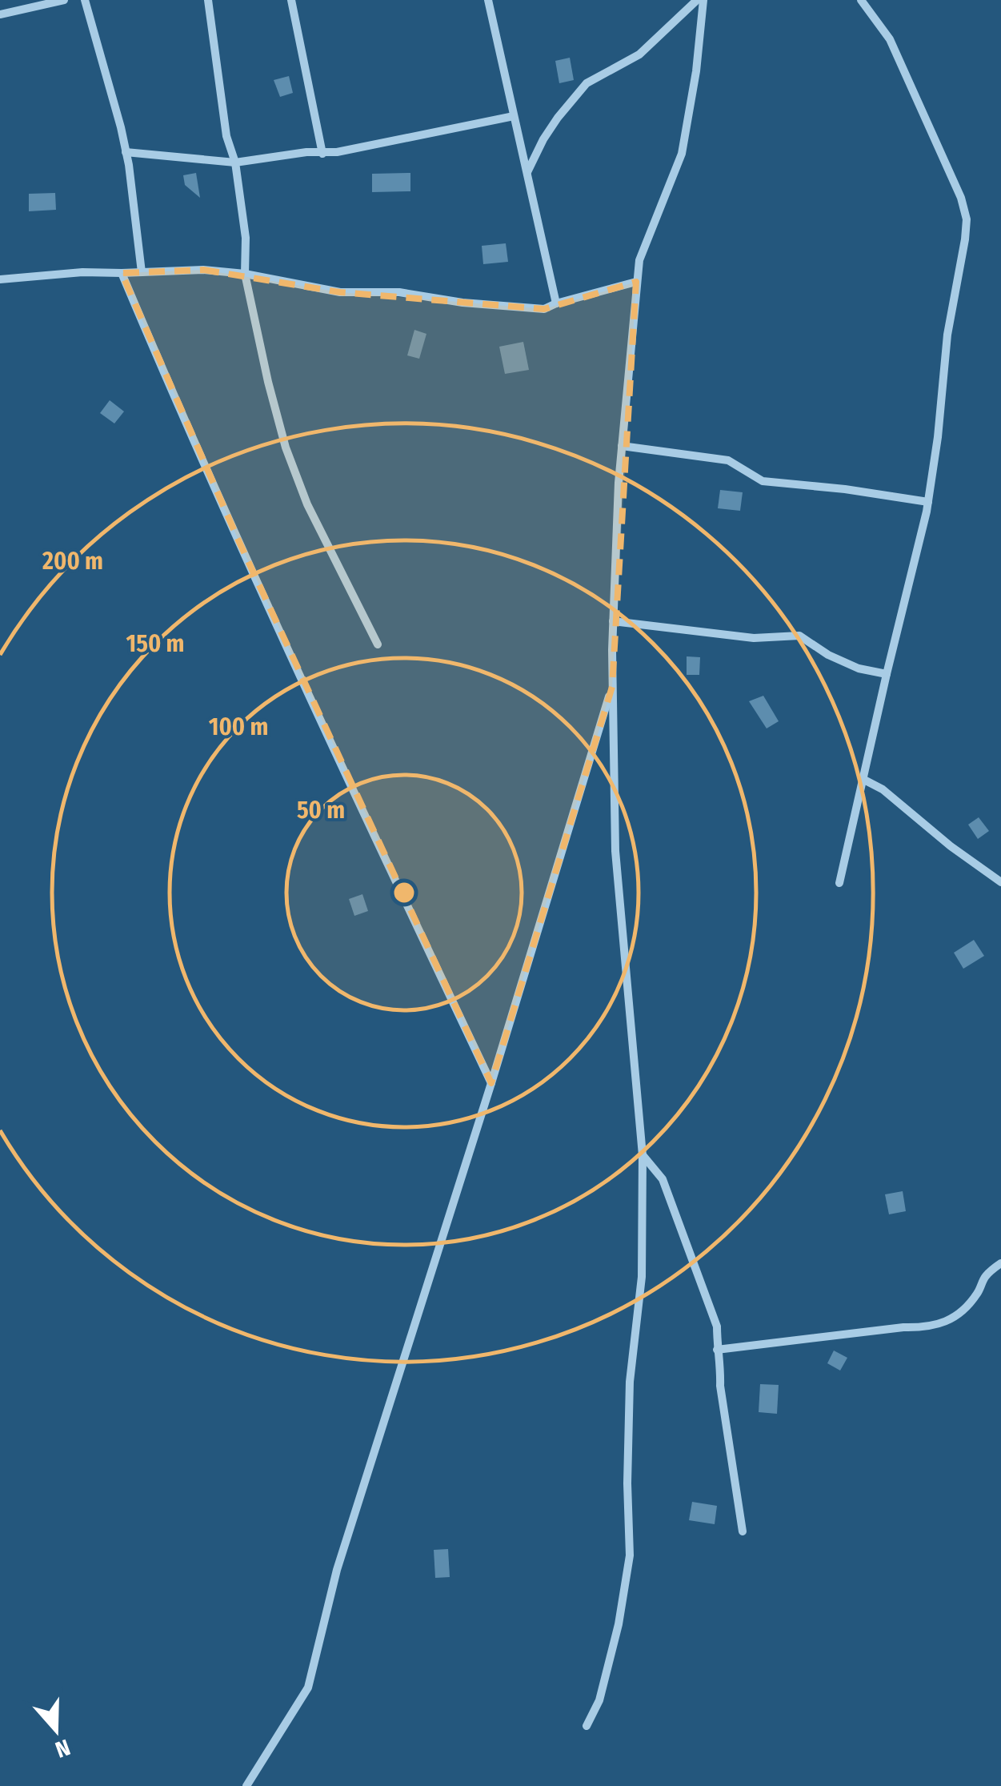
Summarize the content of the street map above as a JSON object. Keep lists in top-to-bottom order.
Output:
{
  "north": "bottom",
  "rings": [
    "200 m",
    "150 m",
    "100 m",
    "50 m"
  ]
}
